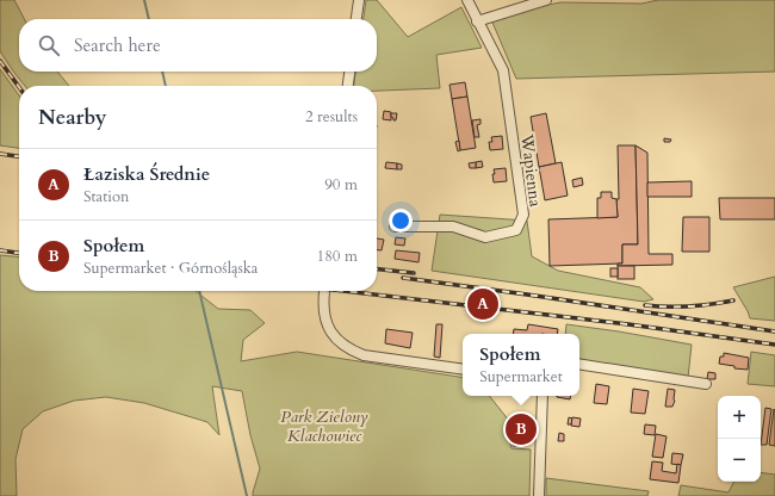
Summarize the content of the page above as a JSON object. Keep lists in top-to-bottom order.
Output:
{
  "streets": {
    "street": ["Wapienna"]
  },
  "parks": ["Park Zielony Klachowiec"],
  "page": {
    "search": "Search here",
    "heading": ["Nearby", "2 results"],
    "list": [
      {
        "mark": "A",
        "name": "Łaziska Średnie",
        "note": "Station",
        "value": "90 m"
      },
      {
        "mark": "B",
        "name": "Społem",
        "note": "Supermarket · Górnośląska",
        "value": "180 m"
      }
    ],
    "pins": ["A", "B"],
    "popup": ["Społem", "Supermarket"],
    "map_buttons": ["+", "−"]
  }
}
